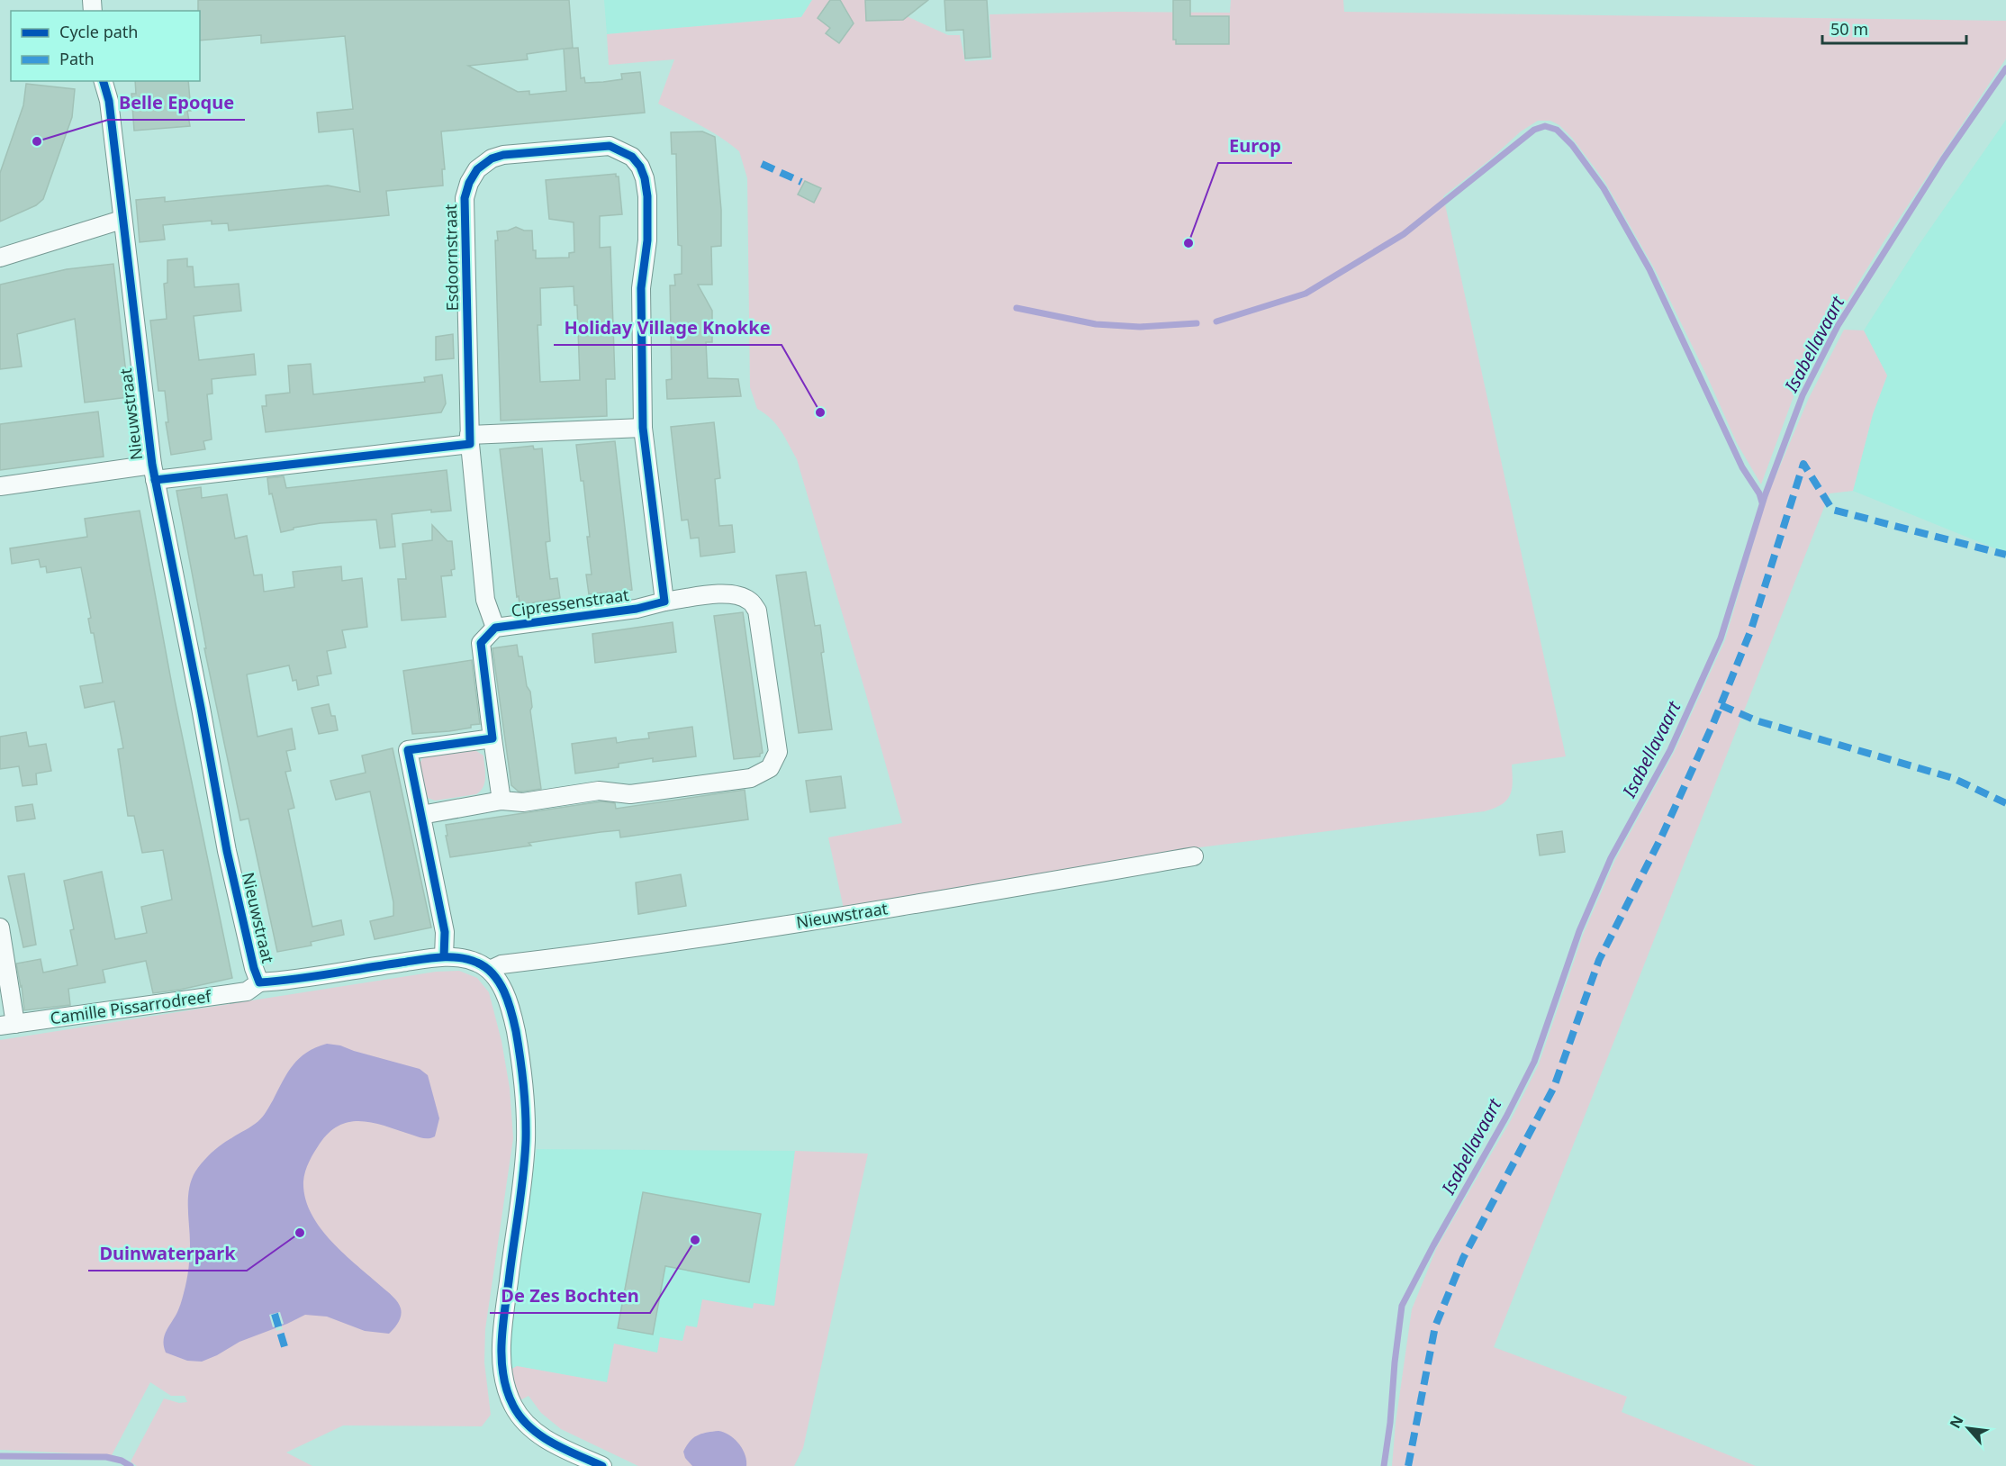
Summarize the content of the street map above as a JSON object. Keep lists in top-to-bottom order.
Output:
{
  "streets": {
    "street": [
      "Esdoornstraat",
      "Nieuwstraat",
      "Cipressenstraat",
      "Camille Pissarrodreef"
    ]
  },
  "crossings": [
    ["Esdoornstraat", "Cipressenstraat"],
    ["Nieuwstraat", "Camille Pissarrodreef"]
  ],
  "water": ["Isabellavaart"],
  "places": [
    "Belle Epoque",
    "Europ",
    "Holiday Village Knokke",
    "Duinwaterpark",
    "De Zes Bochten"
  ],
  "legend": ["Cycle path", "Path"],
  "scale_bar": "50 m",
  "north": "top left"
}
